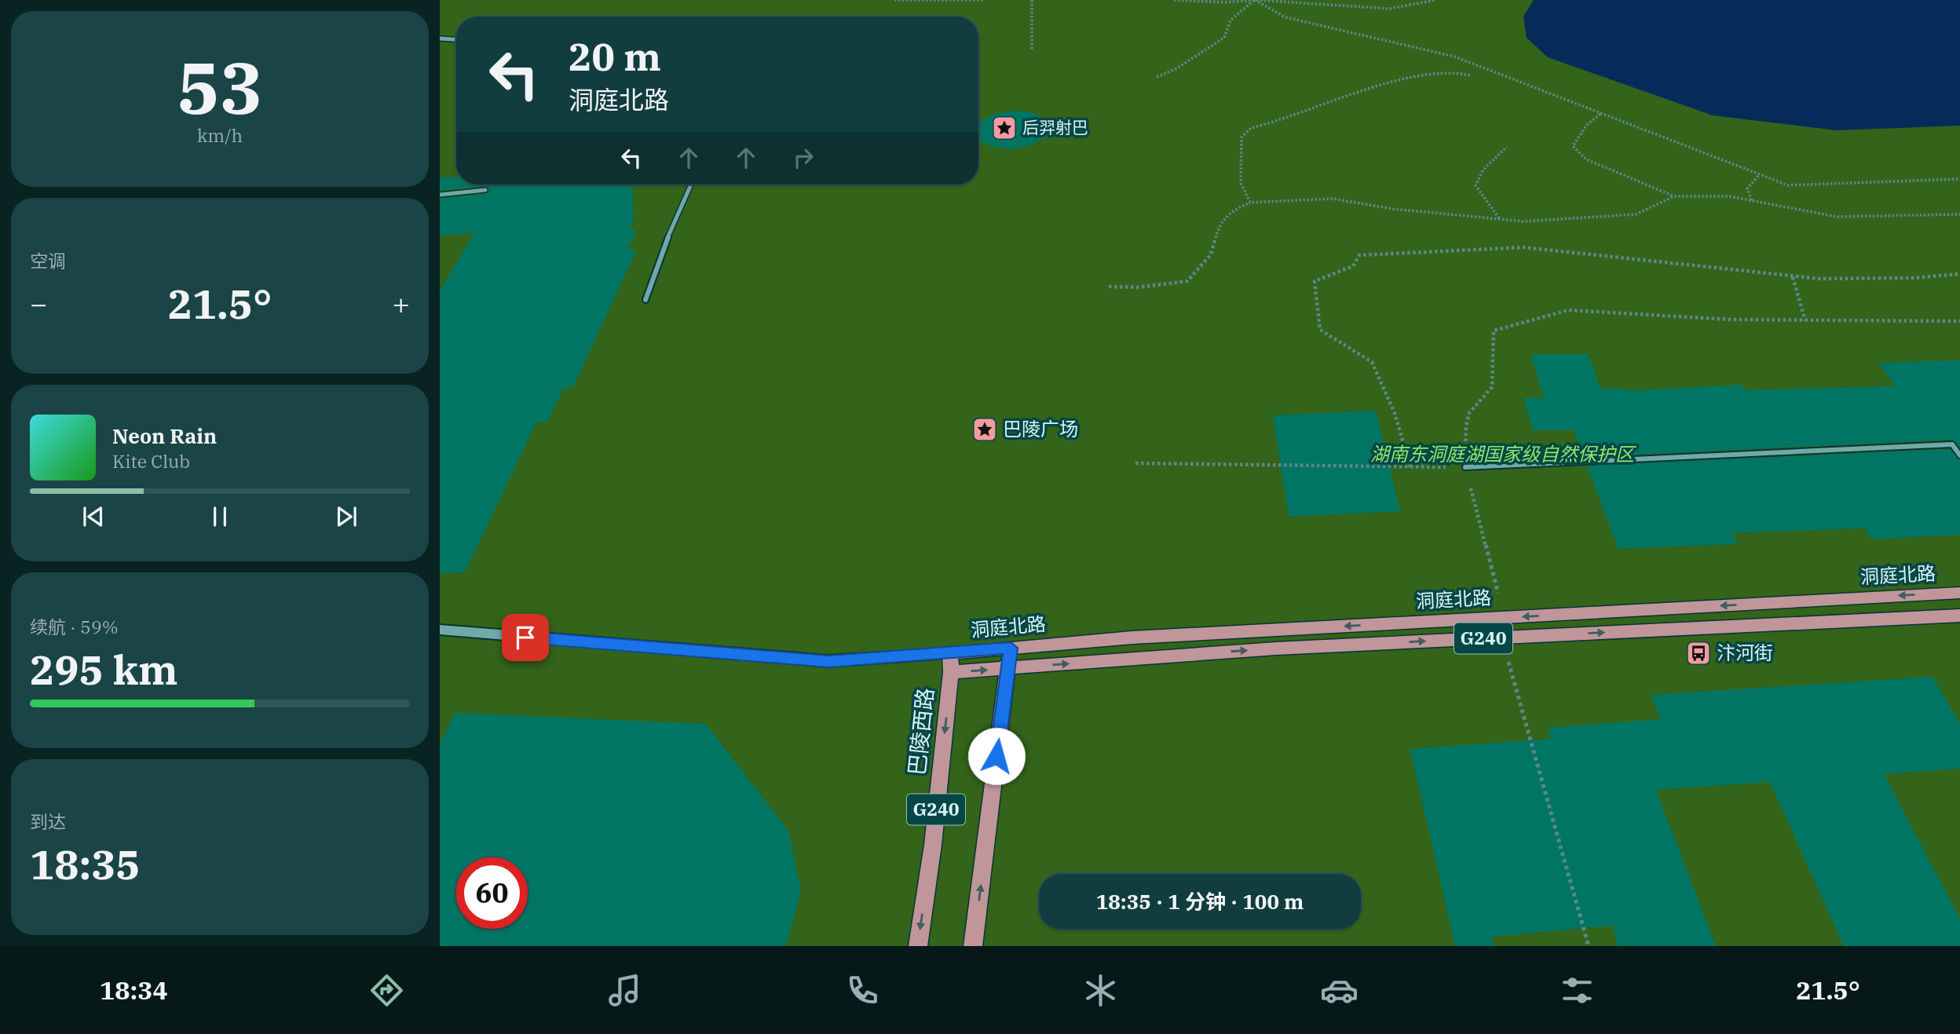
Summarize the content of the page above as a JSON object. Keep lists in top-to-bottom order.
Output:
{
  "streets": {
    "main road": ["洞庭北路", "G240", "巴陵西路"]
  },
  "crossings": [
    ["洞庭北路", "G240"],
    ["洞庭北路", "巴陵西路"]
  ],
  "parks": ["湖南东洞庭湖国家级自然保护区"],
  "places": {
    "place": ["后羿射巴", "巴陵广场"],
    "bus stop": ["汴河街"]
  },
  "page": {
    "tile": [
      ["53", "km/h"],
      "空调",
      ["续航 · 59%", "295 km"],
      ["到达", "18:35"]
    ],
    "turn": ["20 m", "洞庭北路"],
    "heat": ["−", "21.5°", "+"],
    "song": ["Neon Rain", "Kite Club"],
    "limit": "60",
    "trip": "18:35 · 1 分钟 · 100 m",
    "tabs": ["18:34", "21.5°"]
  }
}
